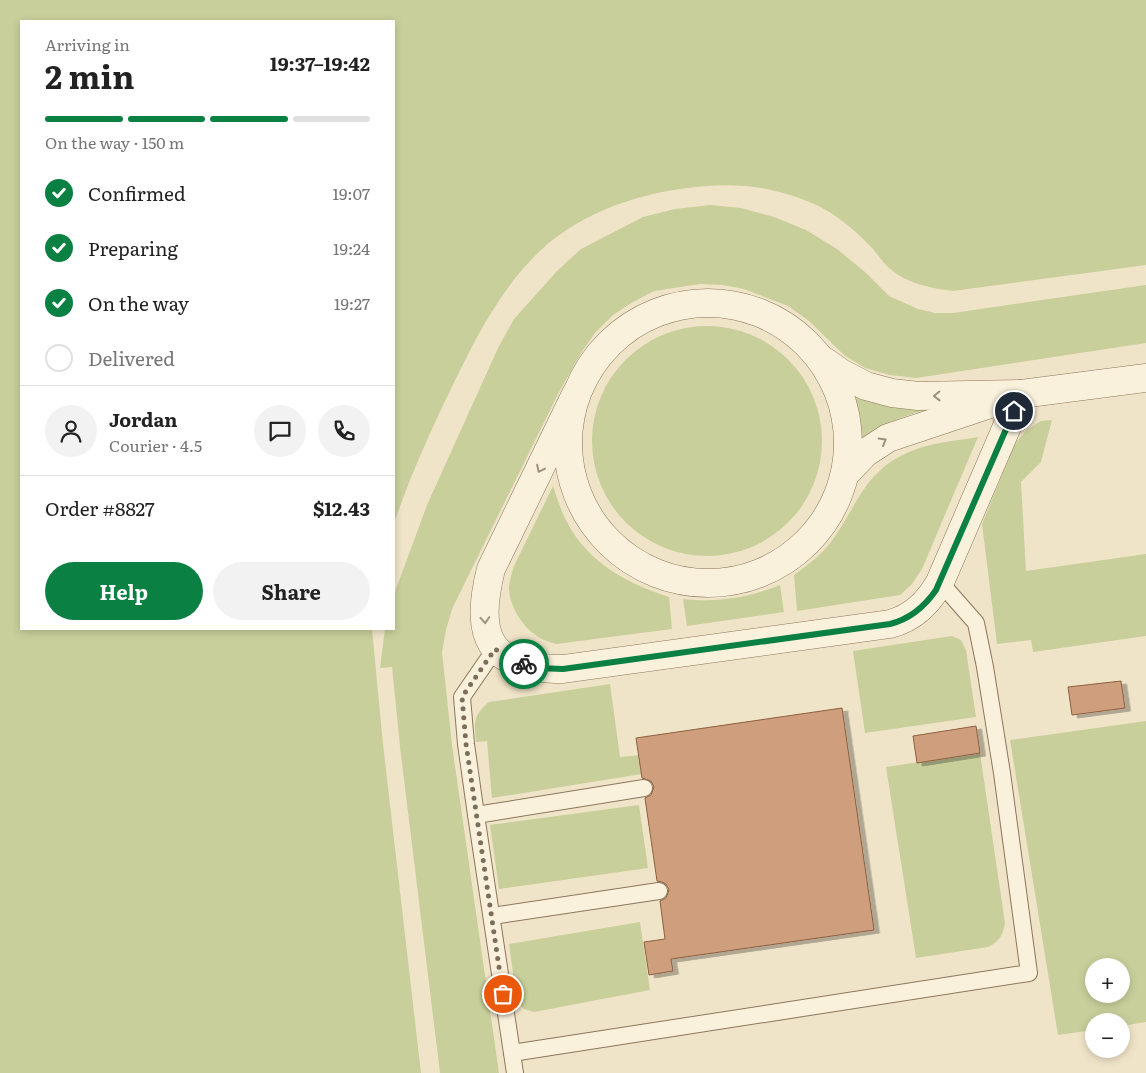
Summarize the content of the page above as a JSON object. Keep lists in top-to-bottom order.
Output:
{
  "page": {
    "heading": ["2 min", "Arriving in", "19:37–19:42"],
    "panel": [
      "Jordan",
      "Courier · 4.5",
      "Order #8827",
      "$12.43"
    ],
    "bar": "On the way · 150 m",
    "list": [
      ["Confirmed", "19:07"],
      ["Preparing", "19:24"],
      ["On the way", "19:27"],
      "Delivered"
    ],
    "buttons": ["Help", "Share"],
    "map_buttons": ["+", "−"]
  }
}
